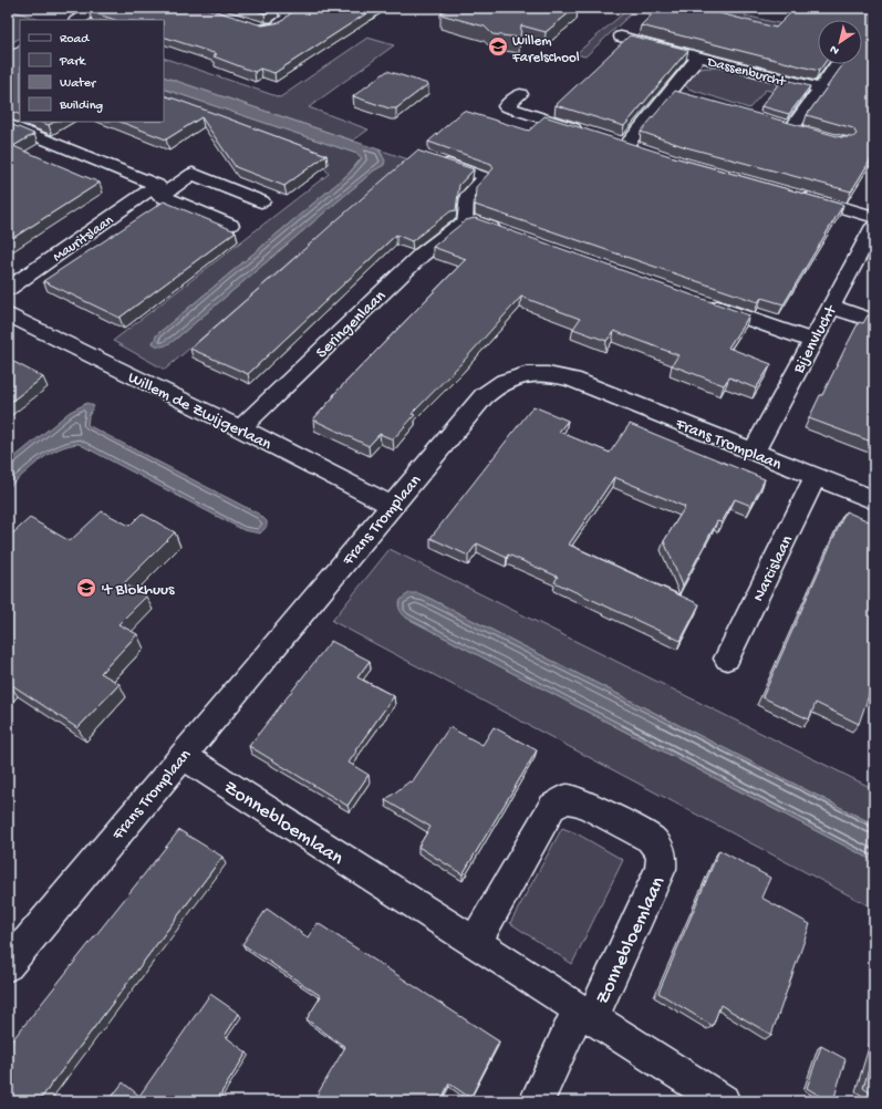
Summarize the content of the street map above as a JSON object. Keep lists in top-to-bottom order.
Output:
{
  "streets": {
    "street": [
      "Dassenburcht",
      "Mauritslaan",
      "Seringenlaan",
      "Bijenvlucht",
      "Willem de Zwijgerlaan",
      "Frans Tromplaan",
      "Narcislaan",
      "Zonnebloemlaan"
    ]
  },
  "crossings": [
    ["Seringenlaan", "Willem de Zwijgerlaan"],
    ["Bijenvlucht", "Frans Tromplaan"],
    ["Willem de Zwijgerlaan", "Frans Tromplaan"],
    ["Frans Tromplaan", "Narcislaan"],
    ["Frans Tromplaan", "Zonnebloemlaan"]
  ],
  "places": {
    "school or university": ["Willem Farelschool", "'t Blokhuus"]
  },
  "legend": [
    "Road",
    "Park",
    "Water",
    "Building"
  ],
  "north": "bottom left"
}
